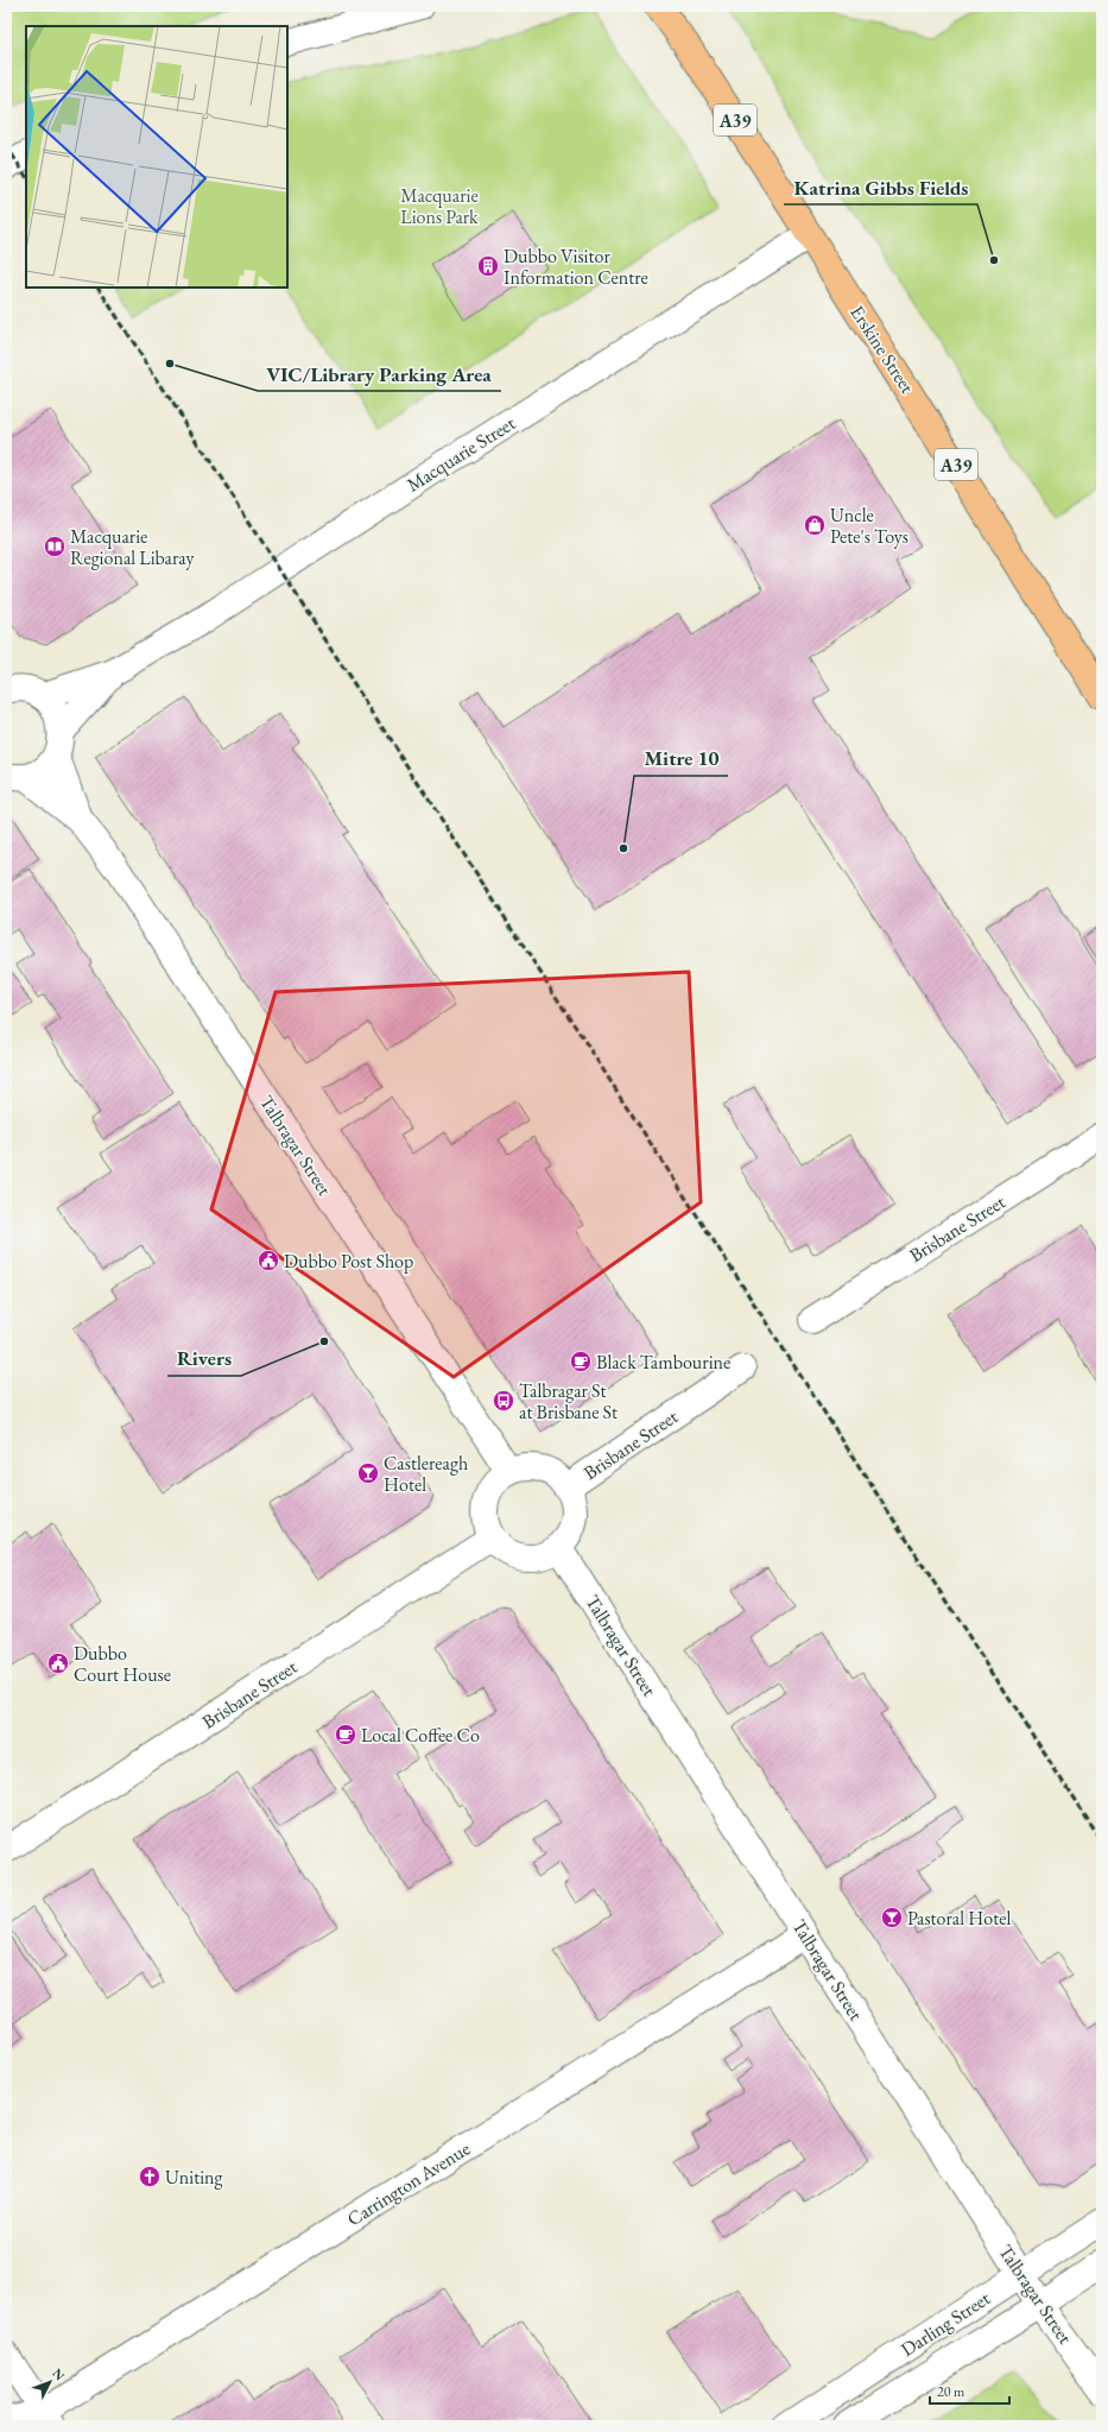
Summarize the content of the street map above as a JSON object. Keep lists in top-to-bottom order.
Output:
{
  "streets": {
    "highway": ["A39", "Erskine Street"],
    "street": [
      "Macquarie Street",
      "Talbragar Street",
      "Brisbane Street",
      "Carrington Avenue",
      "Darling Street"
    ]
  },
  "crossings": [
    ["Erskine Street", "Macquarie Street"],
    ["Talbragar Street", "Brisbane Street"],
    ["Talbragar Street", "Carrington Avenue"],
    ["Talbragar Street", "Darling Street"]
  ],
  "parks": ["Macquarie Lions Park"],
  "places": {
    "other": [
      "Katrina Gibbs Fields",
      "VIC/Library Parking Area",
      "Mitre 10",
      "Rivers"
    ],
    "building": ["Dubbo Visitor Information Centre"],
    "shop": ["Uncle Pete's Toys"],
    "library": ["Macquarie Regional Libaray"],
    "public building": ["Dubbo Post Shop", "Dubbo Court House"],
    "cafe": ["Black Tambourine", "Local Coffee Co"],
    "bus stop": ["Talbragar St at Brisbane St"],
    "bar": ["Castlereagh Hotel", "Pastoral Hotel"],
    "church": ["Uniting"]
  },
  "scale_bar": "20 m",
  "north": "top right"
}
